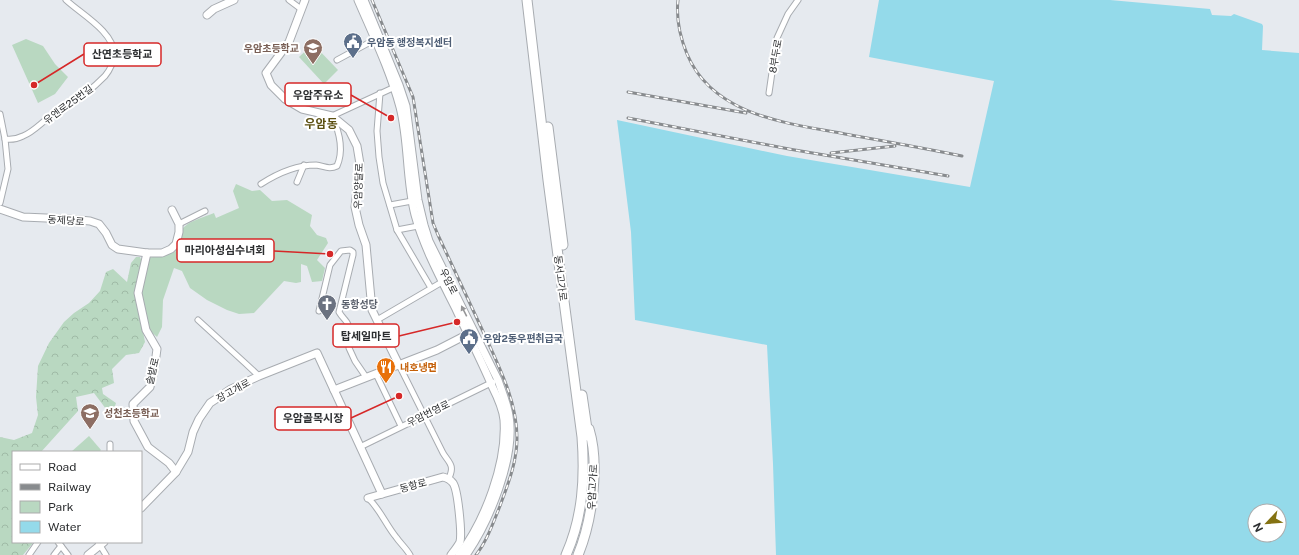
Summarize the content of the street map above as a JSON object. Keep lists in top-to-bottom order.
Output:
{
  "streets": {
    "highway": ["동서고가로", "우암고가로"],
    "street": [
      "8부두로",
      "유엔로25번길",
      "우암양달로",
      "동제당로",
      "우암로",
      "솔밭로",
      "장고개로",
      "우암번영로",
      "동항로"
    ]
  },
  "crossings": [
    ["동제당로", "솔밭로"],
    ["동서고가로", "우암고가로"],
    ["우암로", "우암번영로"],
    ["솔밭로", "장고개로"],
    ["장고개로", "우암번영로"],
    ["장고개로", "동항로"]
  ],
  "districts": ["우암동"],
  "places": {
    "public building": ["우암동 행정복지센터", "우암2동우편취급국"],
    "school or university": ["우암초등학교", "성천초등학교"],
    "other": [
      "산연초등학교",
      "우암주유소",
      "마리아성심수녀회",
      "탑세일마트",
      "우암골목시장"
    ],
    "church": ["동항성당"],
    "restaurant": ["내호냉면"]
  },
  "legend": [
    "Road",
    "Railway",
    "Park",
    "Water"
  ],
  "north": "bottom left"
}
